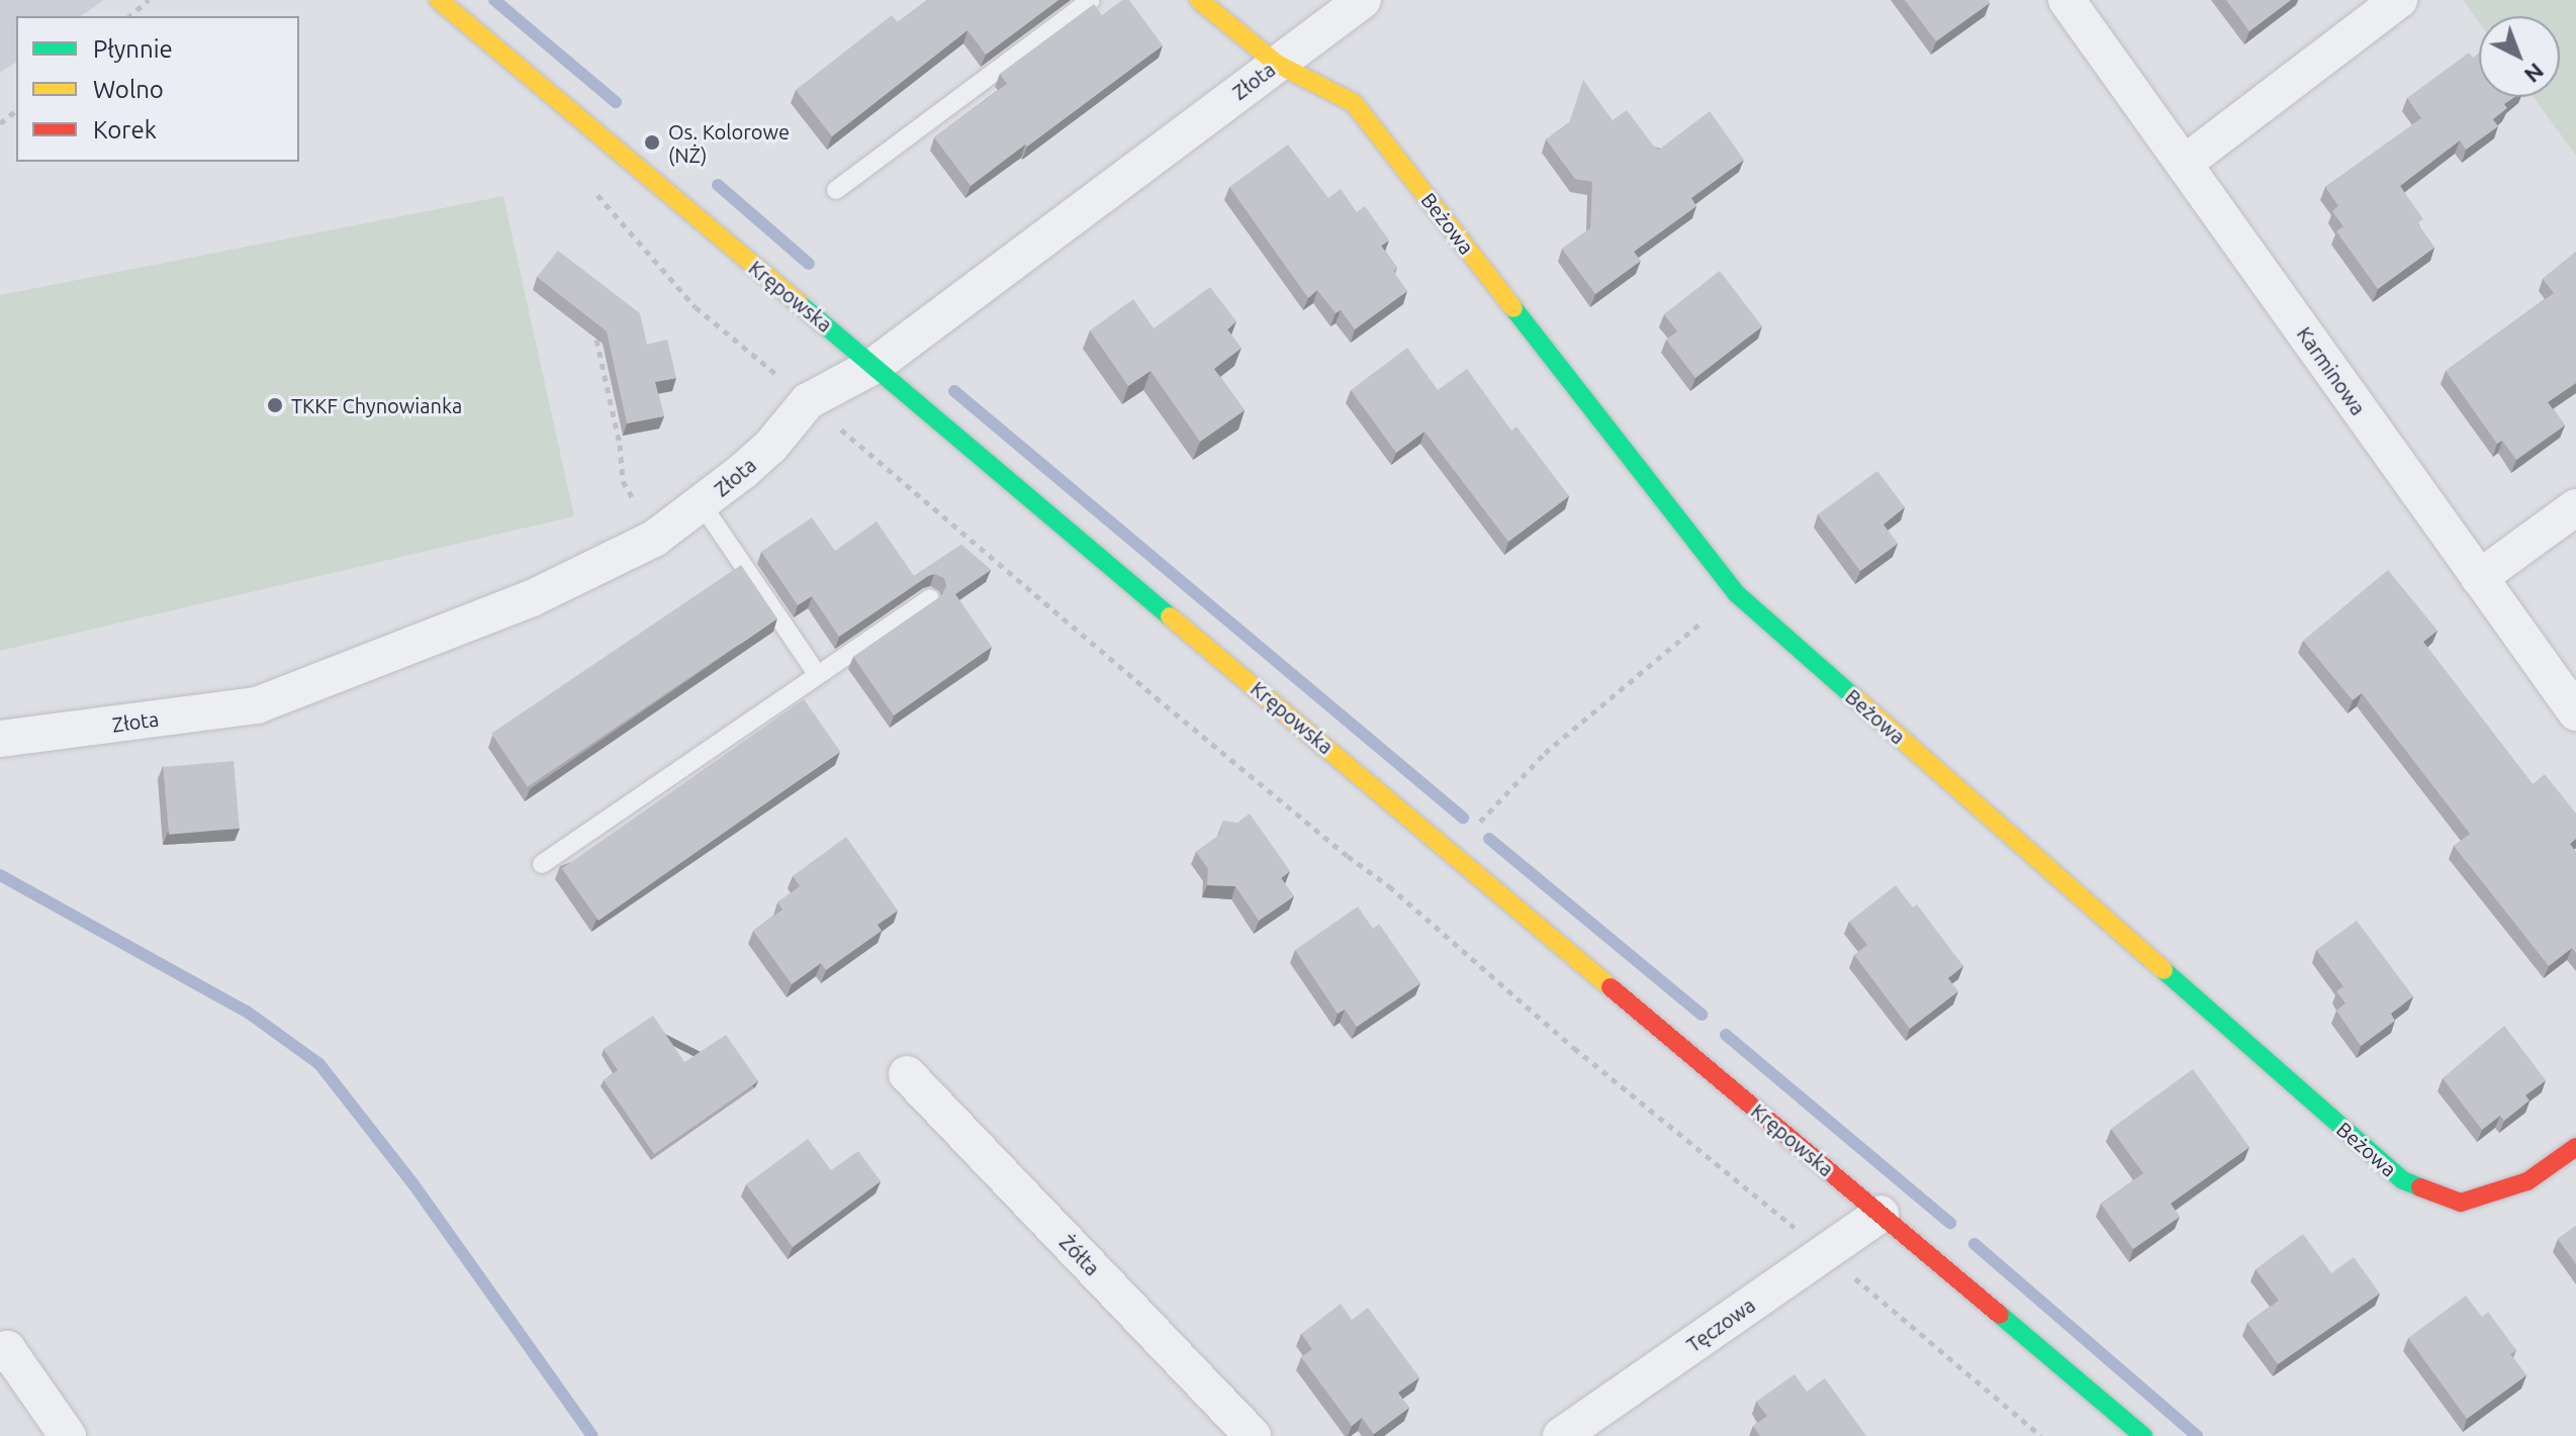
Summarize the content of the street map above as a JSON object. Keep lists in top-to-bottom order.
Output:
{
  "streets": {
    "street": [
      "Złota",
      "Beżowa",
      "Krępowska",
      "Karminowa",
      "Żółta",
      "Tęczowa"
    ]
  },
  "crossings": [
    ["Złota", "Beżowa"],
    ["Złota", "Krępowska"],
    ["Krępowska", "Tęczowa"]
  ],
  "places": ["Os. Kolorowe (NŻ)", "TKKF Chynowianka"],
  "legend": ["Płynnie", "Wolno", "Korek"],
  "north": "bottom right"
}
